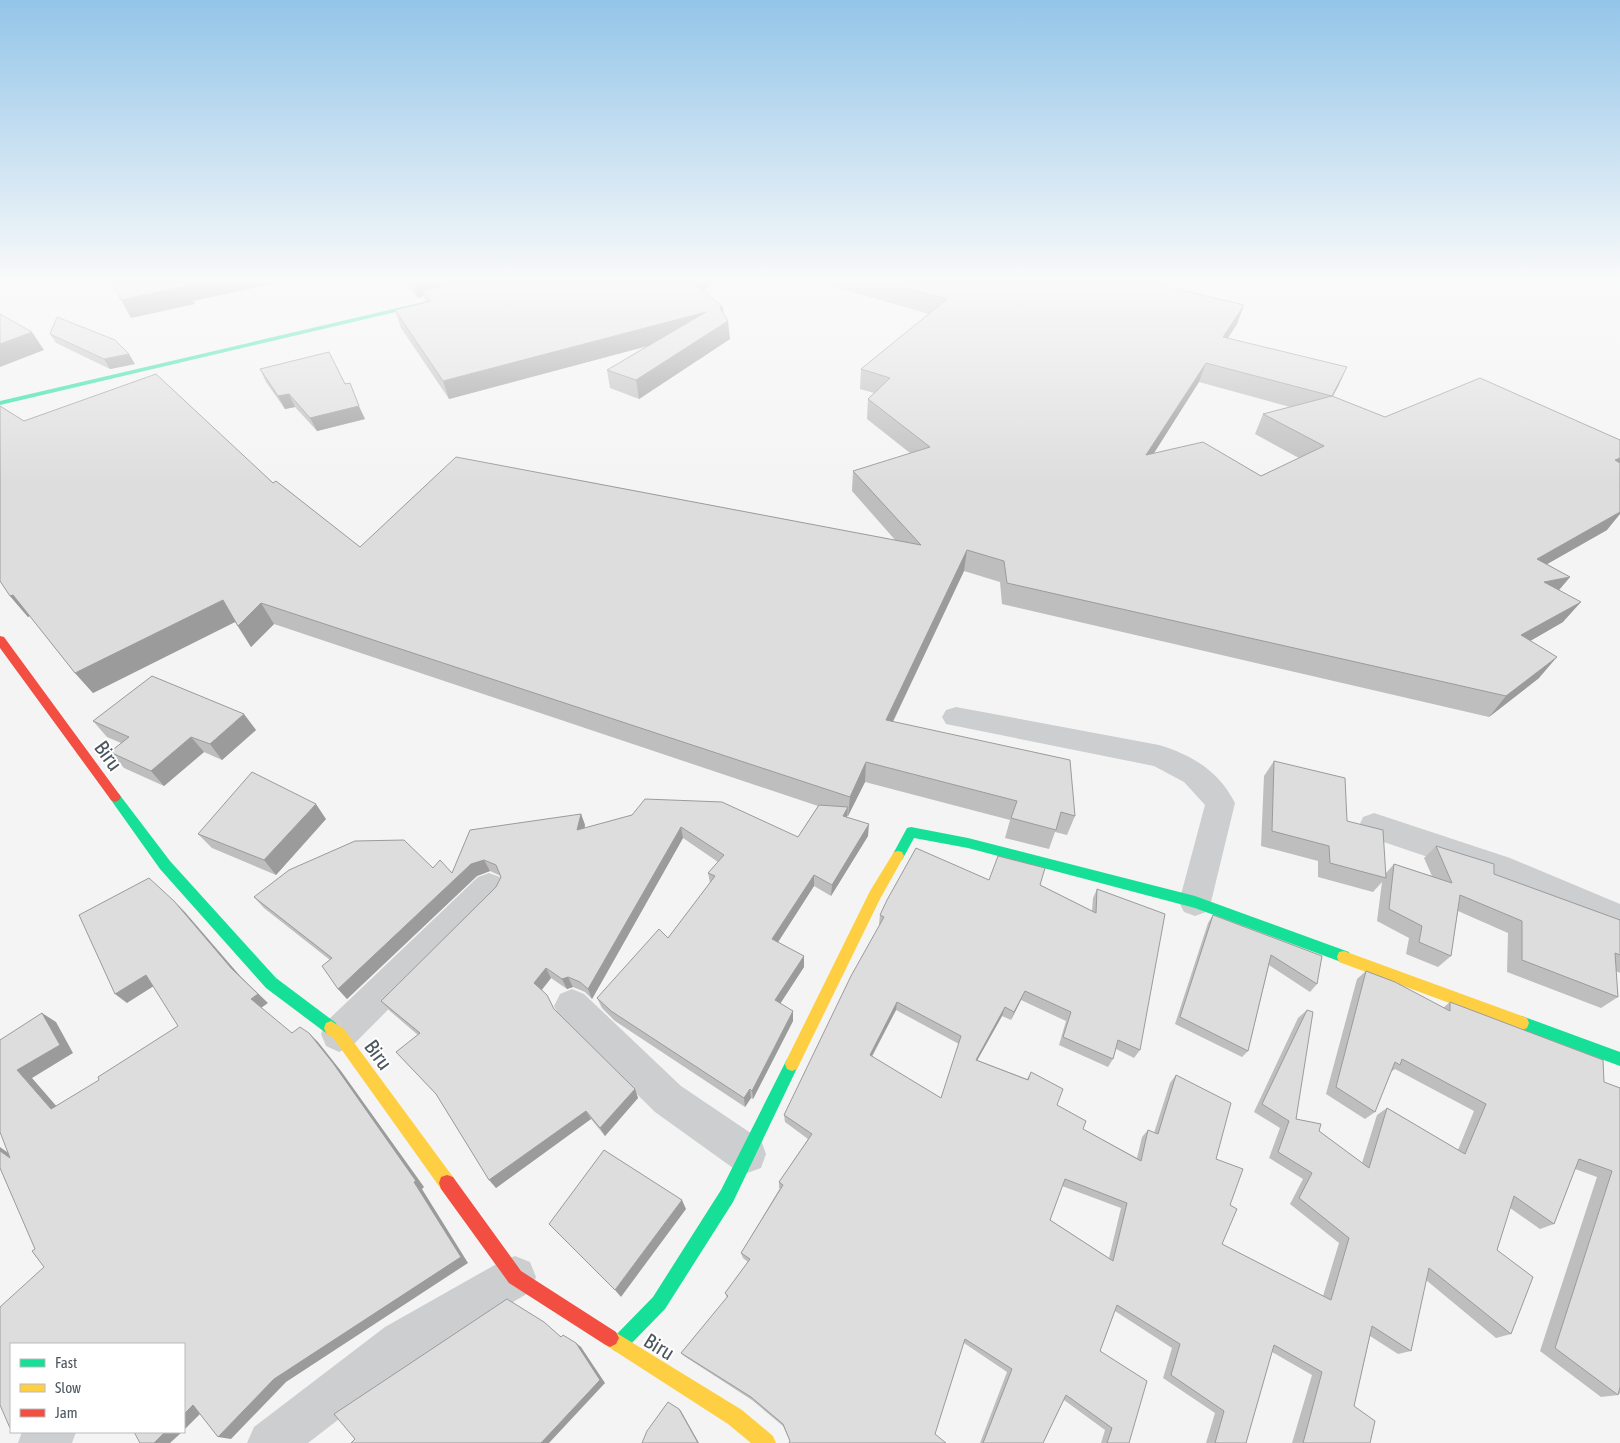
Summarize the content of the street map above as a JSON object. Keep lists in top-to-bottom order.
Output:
{
  "streets": {
    "street": ["Biru"]
  },
  "legend": ["Fast", "Slow", "Jam"]
}
